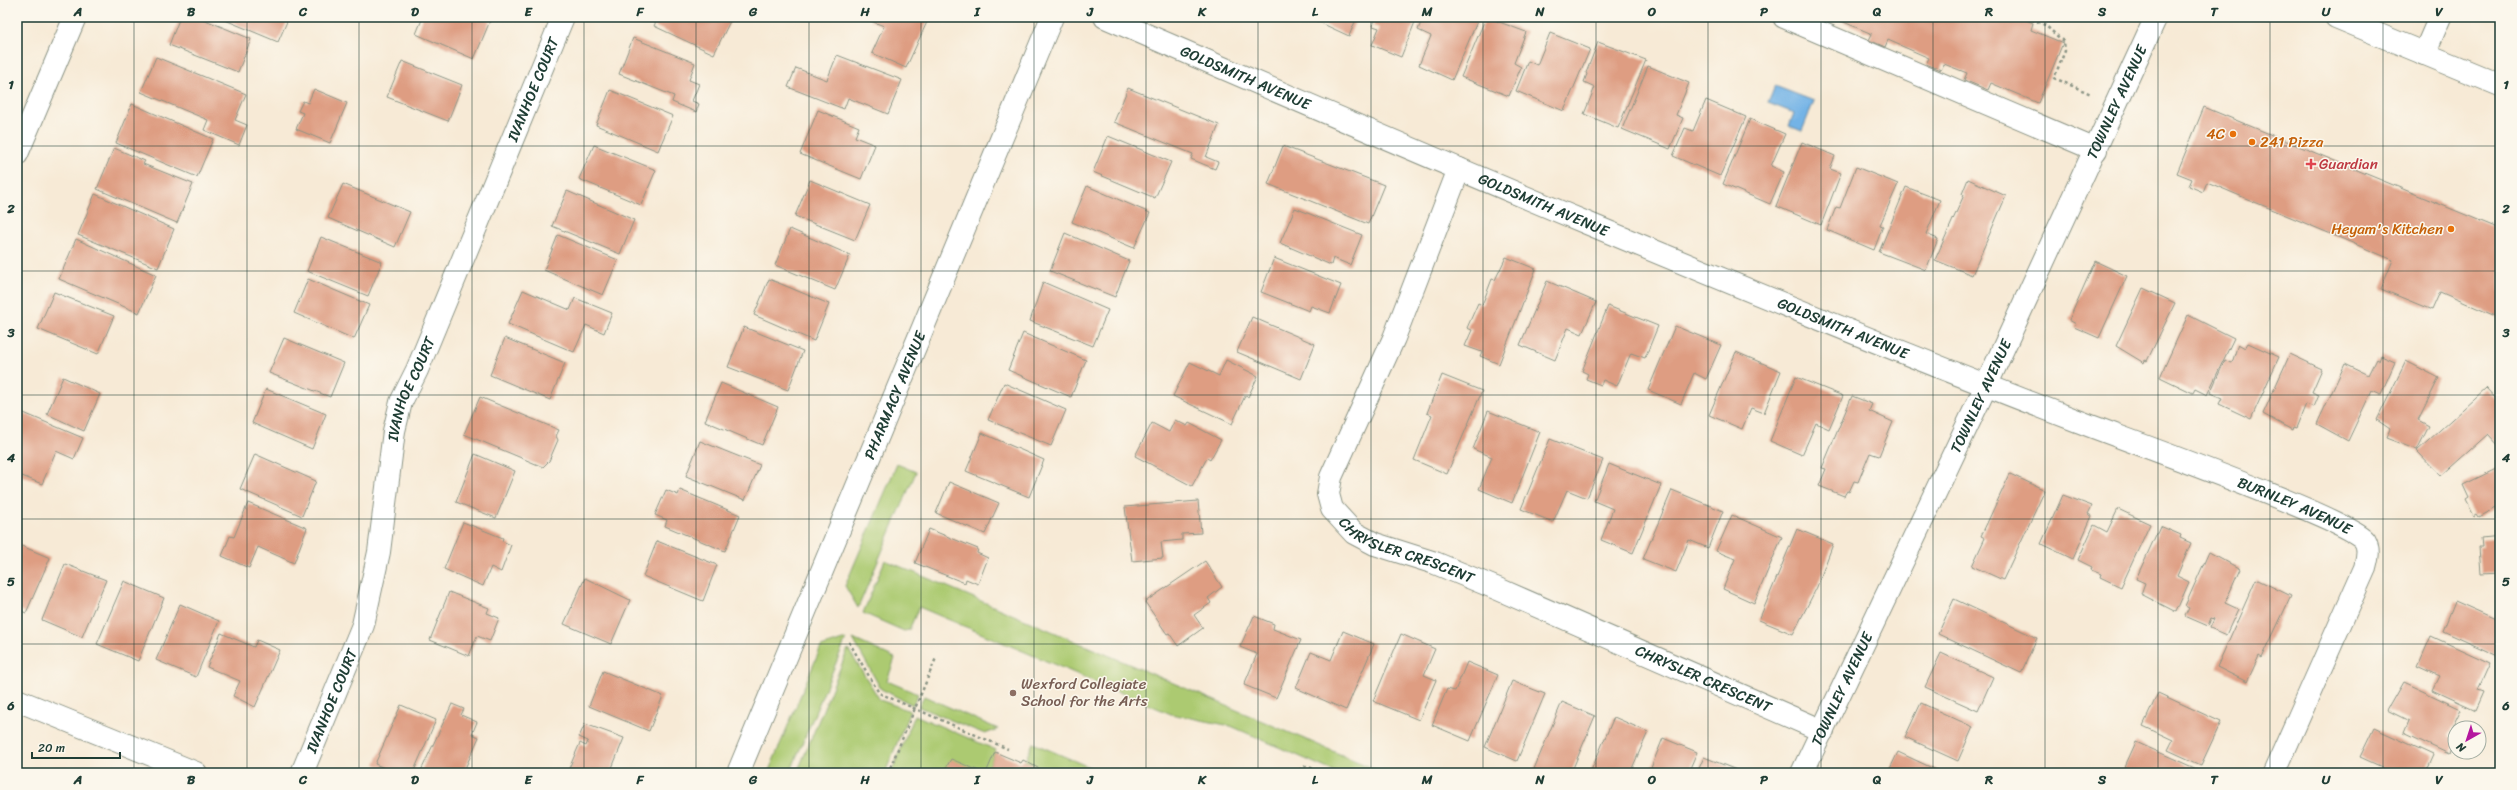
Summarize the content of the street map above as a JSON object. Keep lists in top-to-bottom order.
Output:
{
  "streets": {
    "street": [
      "GOLDSMITH AVENUE",
      "IVANHOE COURT",
      "TOWNLEY AVENUE",
      "PHARMACY AVENUE",
      "BURNLEY AVENUE",
      "CHRYSLER CRESCENT"
    ]
  },
  "crossings": [
    ["GOLDSMITH AVENUE", "TOWNLEY AVENUE"],
    ["GOLDSMITH AVENUE", "BURNLEY AVENUE"],
    ["GOLDSMITH AVENUE", "CHRYSLER CRESCENT"],
    ["TOWNLEY AVENUE", "BURNLEY AVENUE"],
    ["TOWNLEY AVENUE", "CHRYSLER CRESCENT"]
  ],
  "places": {
    "other": [
      "4C",
      "241 Pizza",
      "Heyam's Kitchen",
      "Wexford Collegiate School for the Arts"
    ],
    "health": ["Guardian"]
  },
  "scale_bar": "20 m",
  "north": "bottom left",
  "grid": {
    "columns": [
      "A",
      "B",
      "C",
      "D",
      "E",
      "F",
      "G",
      "H",
      "I",
      "J",
      "K",
      "L",
      "M",
      "N",
      "O",
      "P",
      "Q",
      "R",
      "S",
      "T",
      "U",
      "V"
    ],
    "rows": [
      "1",
      "2",
      "3",
      "4",
      "5",
      "6"
    ]
  }
}
